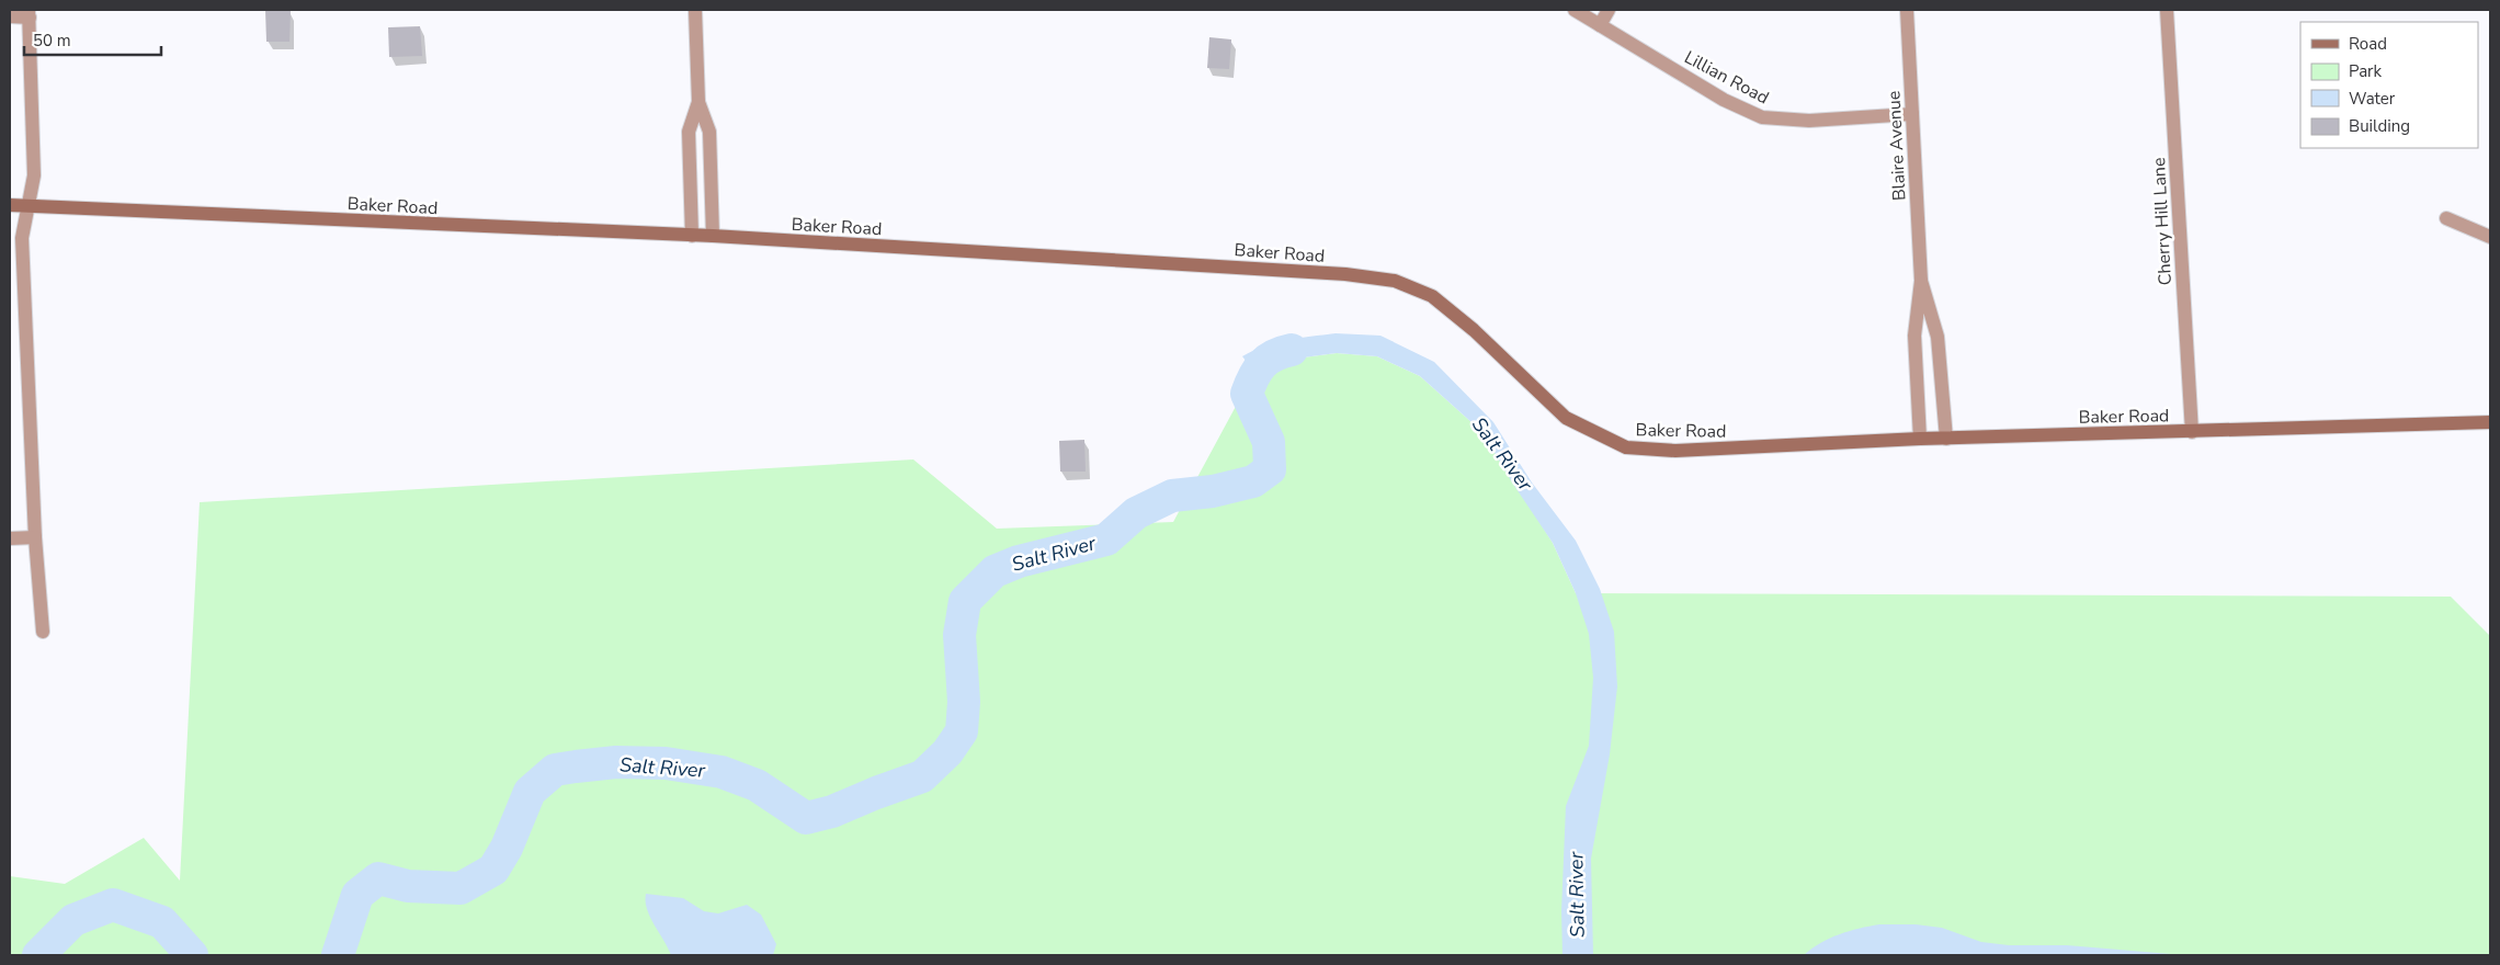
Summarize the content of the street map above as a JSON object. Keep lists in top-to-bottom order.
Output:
{
  "streets": {
    "street": [
      "Lillian Road",
      "Blaire Avenue",
      "Baker Road",
      "Cherry Hill Lane"
    ]
  },
  "crossings": [
    ["Lillian Road", "Blaire Avenue"],
    ["Blaire Avenue", "Baker Road"],
    ["Baker Road", "Cherry Hill Lane"]
  ],
  "water": ["Salt River"],
  "legend": [
    "Road",
    "Park",
    "Water",
    "Building"
  ],
  "scale_bar": "50 m"
}
